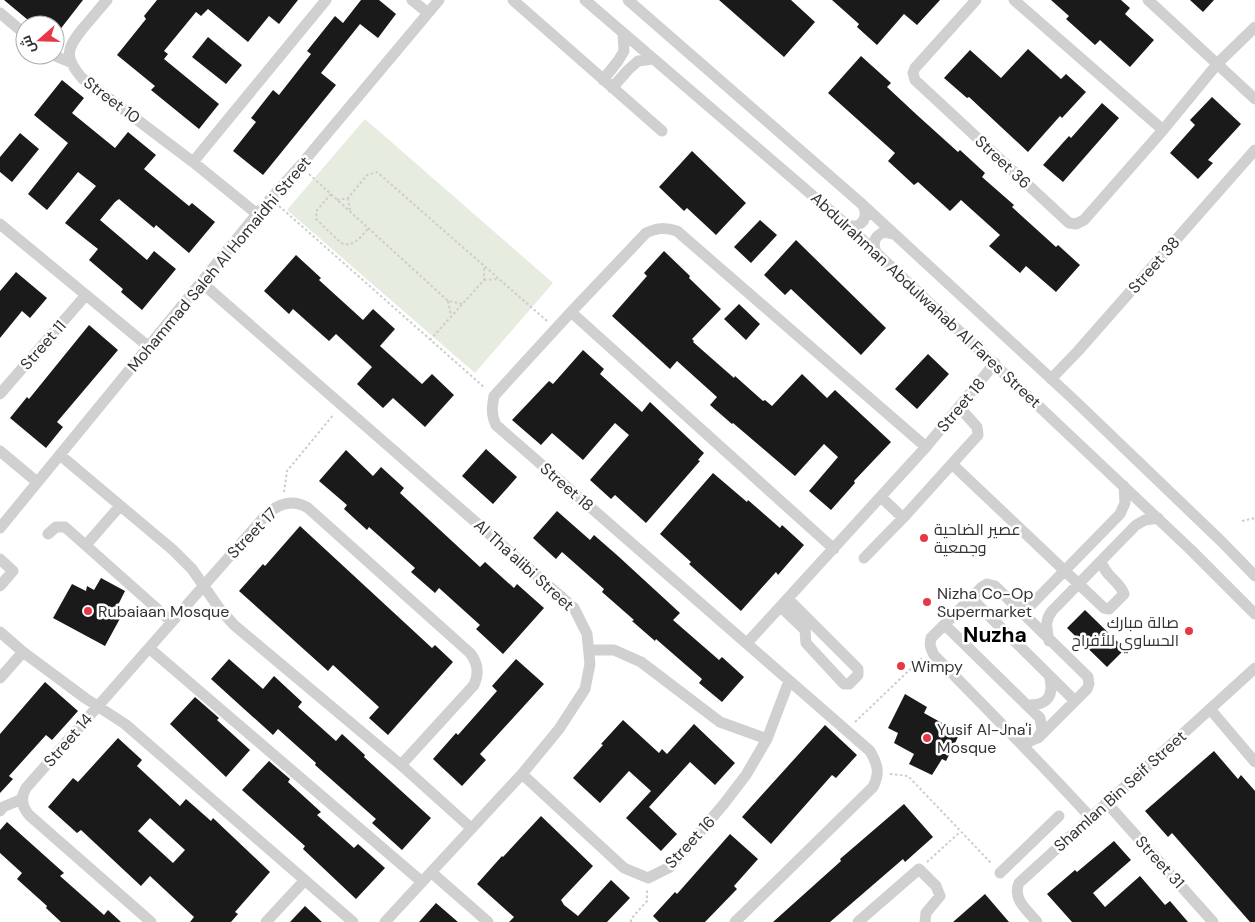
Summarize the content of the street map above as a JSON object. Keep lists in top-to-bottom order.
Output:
{
  "streets": {
    "street": [
      "Street 10",
      "Street 36",
      "Mohammad Saleh Al Homaidhi Street",
      "Street 38",
      "Abdulrahman Abdulwahab Al Fares Street",
      "Street 11",
      "Street 18",
      "Street 17",
      "Al Tha'alibi Street",
      "Street 14",
      "Shamlan Bin Seif Street",
      "Street 16",
      "Street 31"
    ]
  },
  "crossings": [
    ["Street 10", "Mohammad Saleh Al Homaidhi Street"],
    ["Mohammad Saleh Al Homaidhi Street", "Al Tha'alibi Street"],
    ["Street 38", "Abdulrahman Abdulwahab Al Fares Street"],
    ["Abdulrahman Abdulwahab Al Fares Street", "Street 18"],
    ["Street 18", "Street 16"],
    ["Street 17", "Street 14"],
    ["Al Tha'alibi Street", "Street 16"],
    ["Shamlan Bin Seif Street", "Street 31"]
  ],
  "districts": ["Nuzha"],
  "places": [
    "عصير الضاحية وجمعية",
    "Nizha Co-Op Supermarket",
    "Rubaiaan Mosque",
    "صالة مبارك الحساوي للأفراح",
    "Wimpy",
    "Yusif Al-Jna'i Mosque"
  ],
  "north": "left"
}
